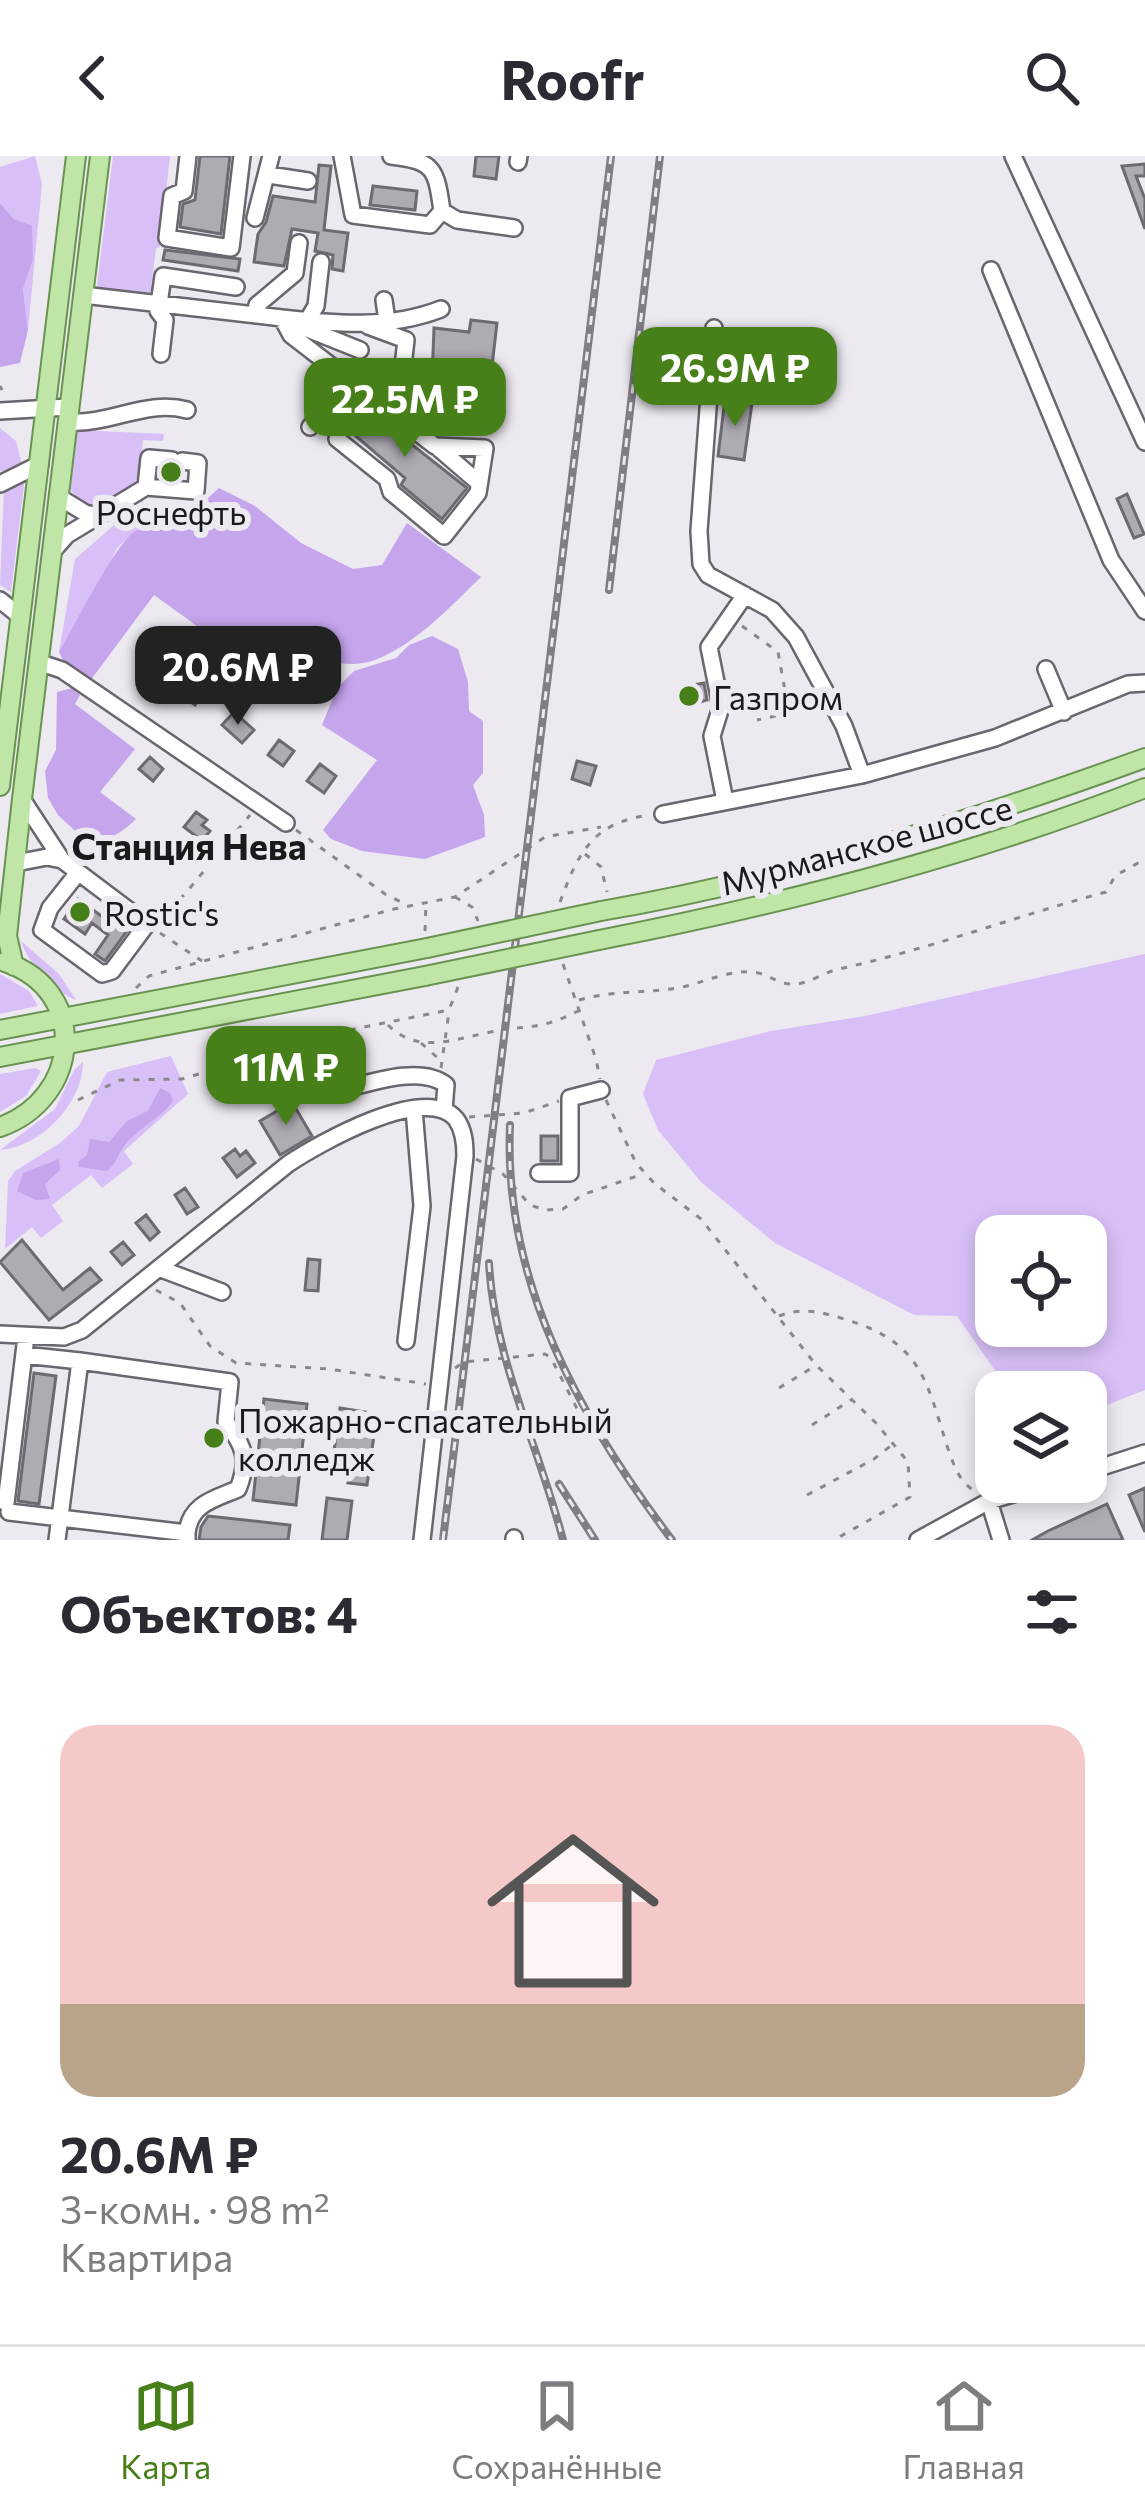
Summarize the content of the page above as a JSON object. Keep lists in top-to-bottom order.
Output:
{
  "streets": {
    "main road": ["Мурманское шоссе"]
  },
  "districts": ["Станция Нева"],
  "places": [
    "Роснефть",
    "Газпром",
    "Rostic's",
    "Пожарно-спасательный колледж"
  ],
  "page": {
    "header": "Roofr",
    "price": [
      "26.9M ₽",
      "22.5M ₽",
      "20.6M ₽",
      "11M ₽"
    ],
    "heading": "Объектов: 4",
    "list": [
      {
        "name": "20.6M ₽",
        "note": "3-комн. · 98 m² · Квартира"
      }
    ],
    "tabs": ["Карта", "Сохранённые", "Главная"]
  }
}
